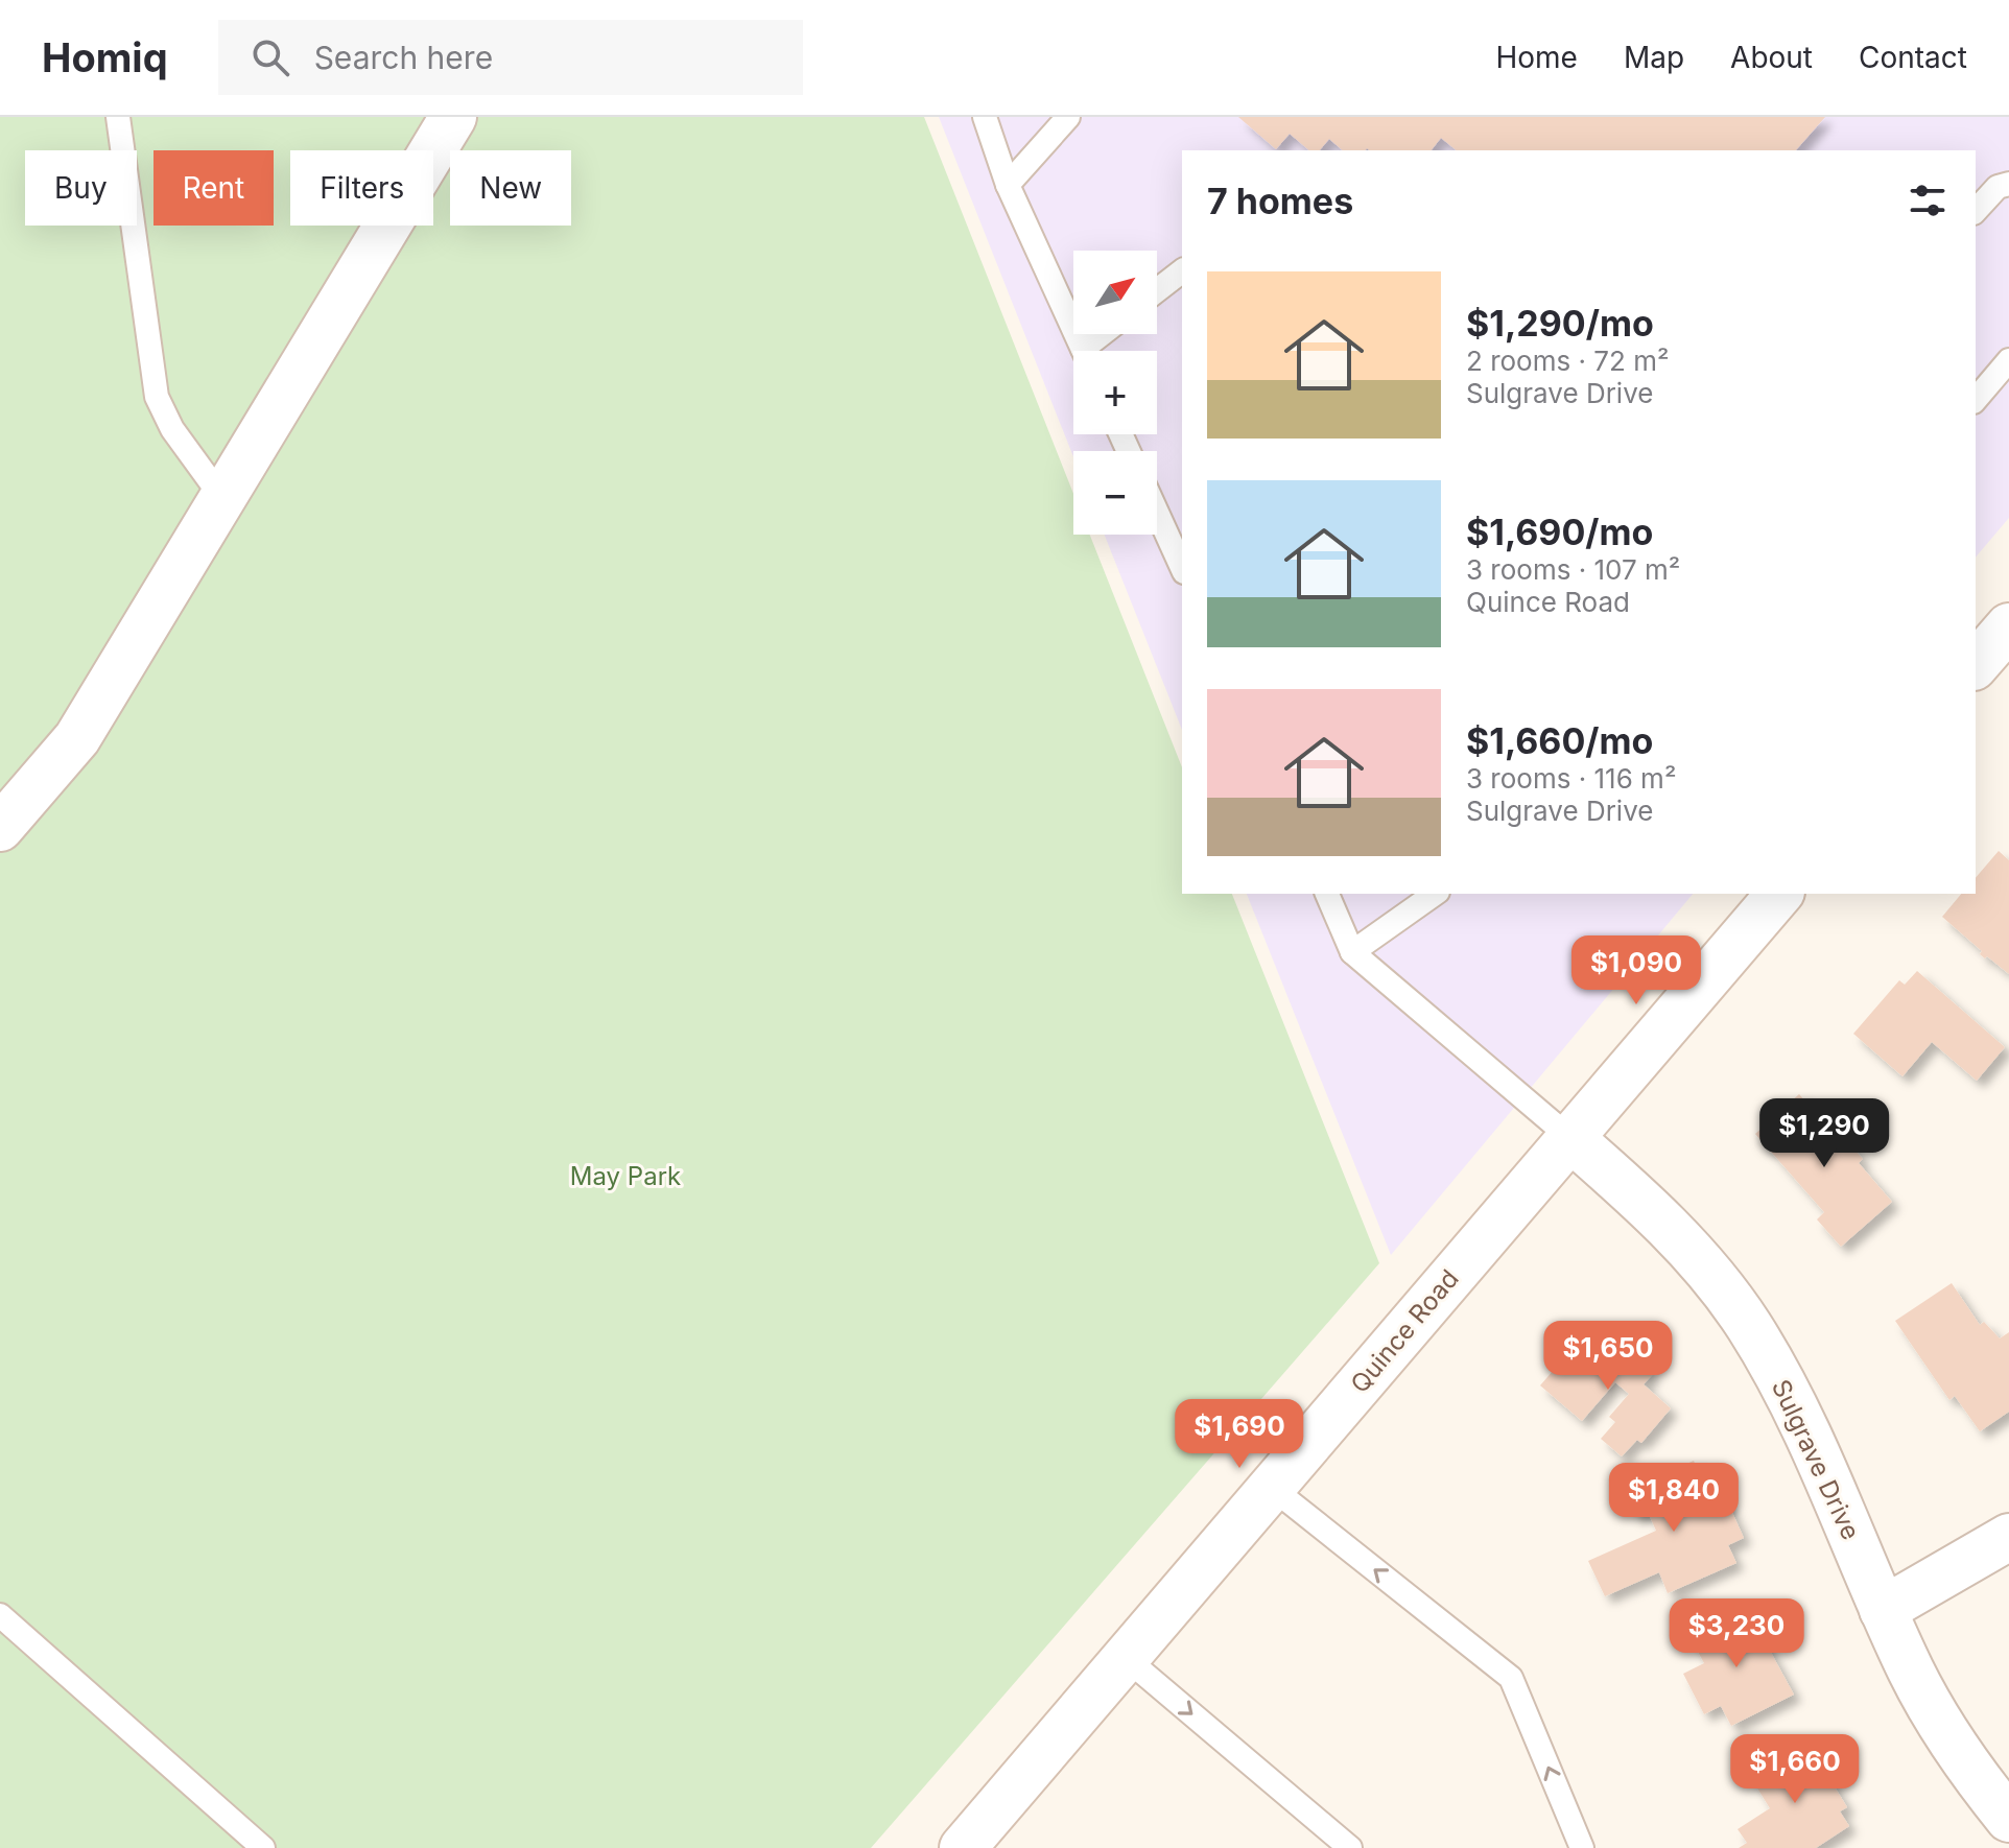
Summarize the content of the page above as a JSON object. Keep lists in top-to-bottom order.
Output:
{
  "streets": {
    "street": ["Quince Road", "Sulgrave Drive"]
  },
  "crossings": [
    ["Quince Road", "Sulgrave Drive"]
  ],
  "parks": ["May Park"],
  "north": "top right",
  "page": {
    "header": "Homiq",
    "search": "Search here",
    "nav": [
      "Home",
      "Map",
      "About",
      "Contact"
    ],
    "chip": [
      "Buy",
      "Rent",
      "Filters",
      "New"
    ],
    "heading": "7 homes",
    "map_buttons": ["+", "−"],
    "list": [
      {
        "name": "$1,290/mo",
        "note": "2 rooms · 72 m² · Sulgrave Drive"
      },
      {
        "name": "$1,690/mo",
        "note": "3 rooms · 107 m² · Quince Road"
      },
      {
        "name": "$1,660/mo",
        "note": "3 rooms · 116 m² · Sulgrave Drive"
      }
    ],
    "price": [
      "$1,090",
      "$1,290",
      "$1,650",
      "$1,690",
      "$1,840",
      "$3,230",
      "$1,660"
    ]
  }
}
